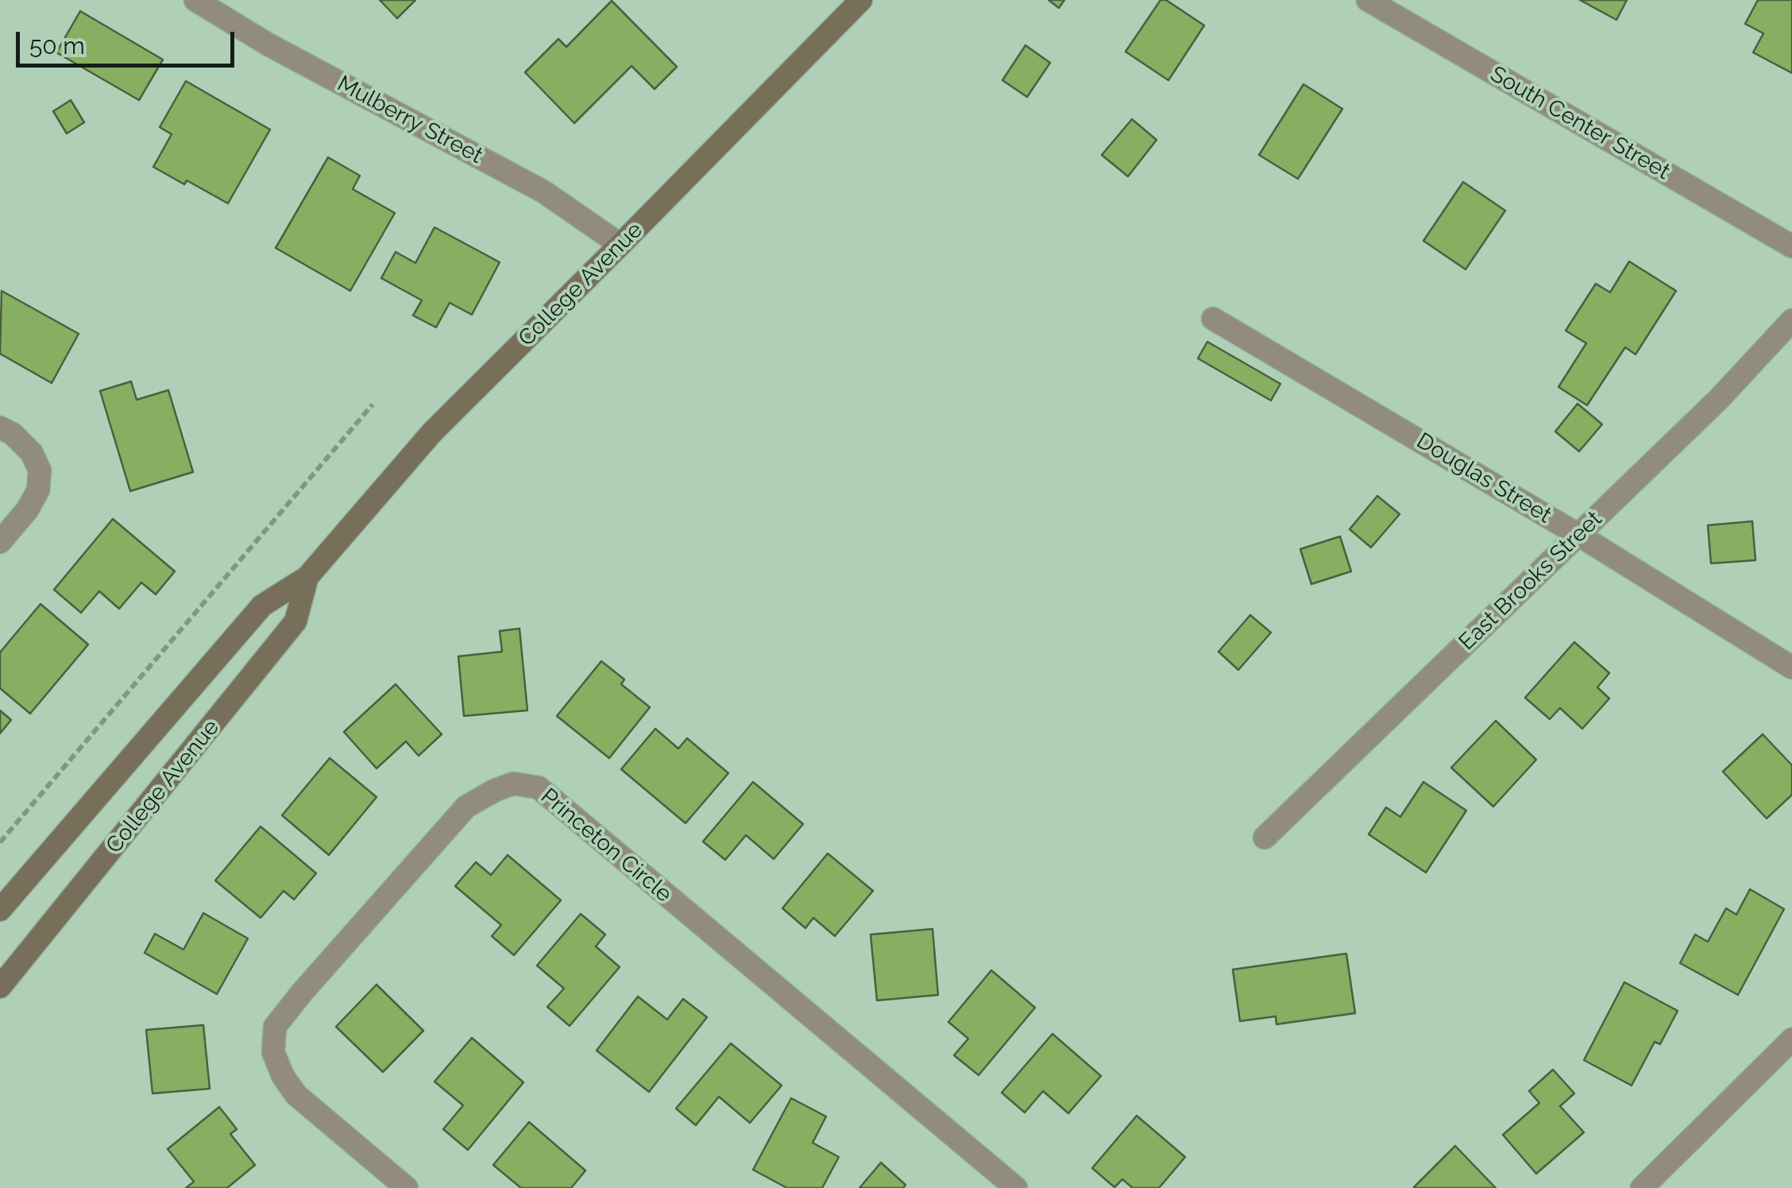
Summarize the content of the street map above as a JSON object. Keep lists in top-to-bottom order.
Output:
{
  "streets": {
    "main road": ["College Avenue"],
    "street": [
      "Mulberry Street",
      "South Center Street",
      "Douglas Street",
      "East Brooks Street",
      "Princeton Circle"
    ]
  },
  "crossings": [
    ["Mulberry Street", "College Avenue"],
    ["Douglas Street", "East Brooks Street"]
  ],
  "scale_bar": "50 m"
}
